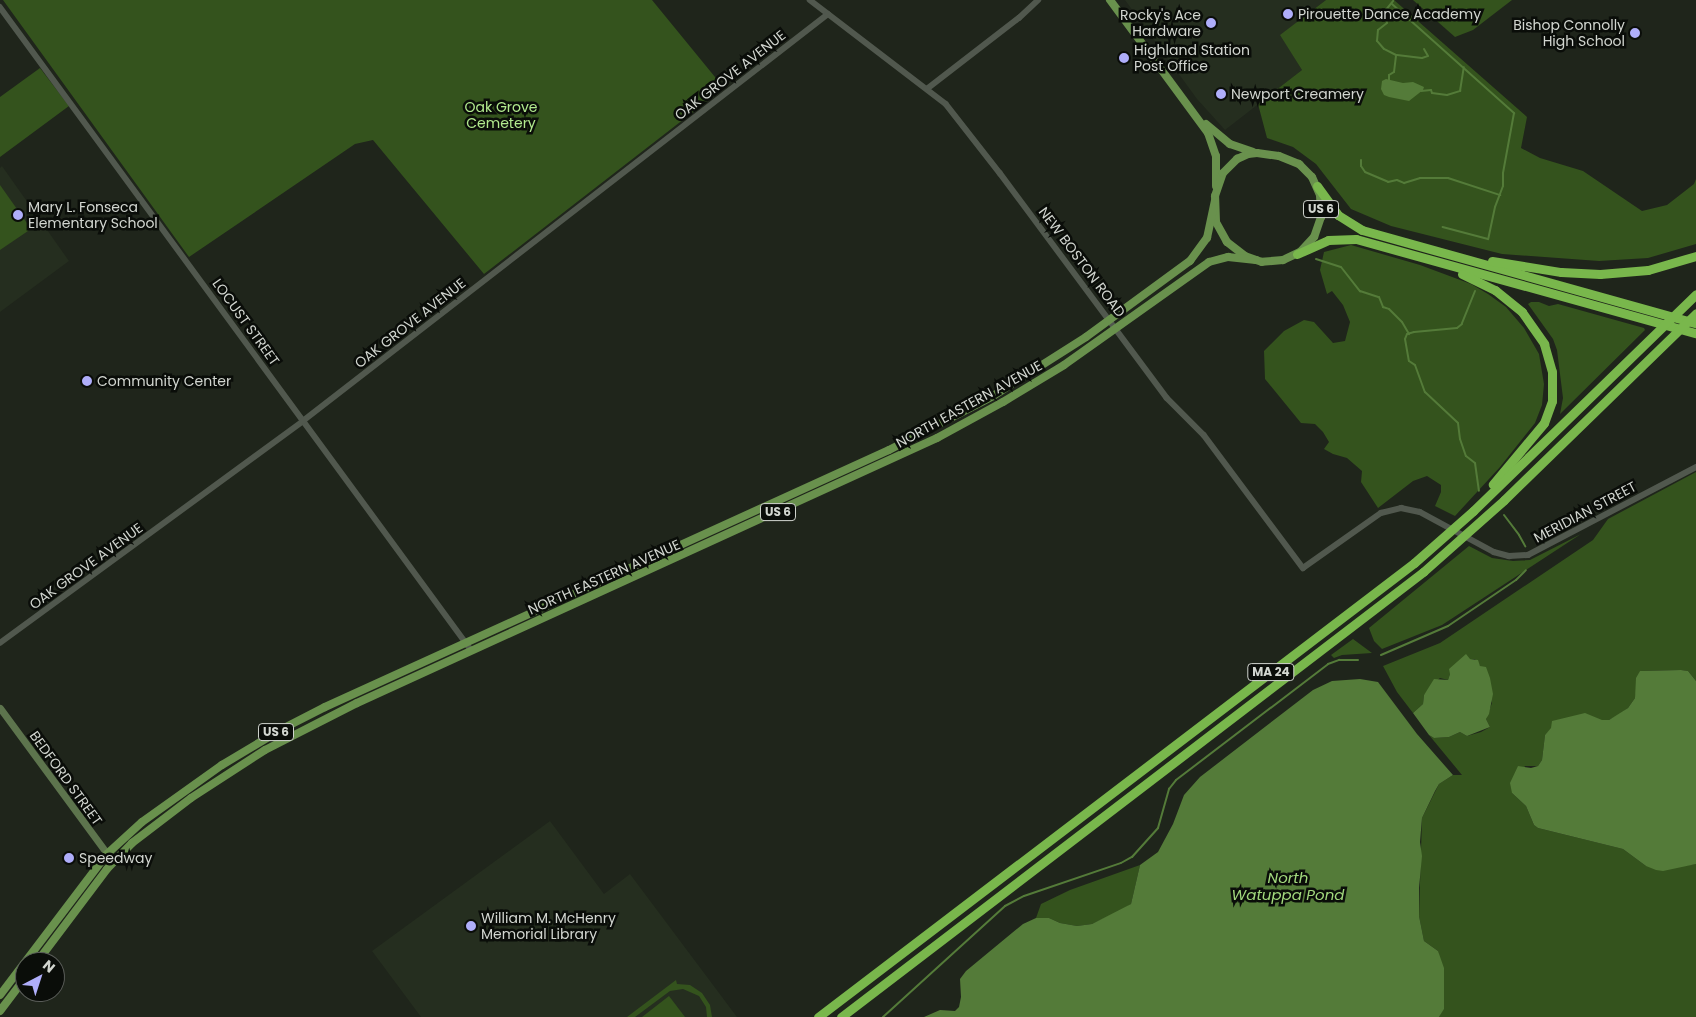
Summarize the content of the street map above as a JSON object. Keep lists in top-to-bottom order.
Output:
{
  "streets": {
    "highway": ["MA 24"],
    "main road": ["US 6", "NORTH EASTERN AVENUE", "BEDFORD STREET"],
    "street": [
      "OAK GROVE AVENUE",
      "NEW BOSTON ROAD",
      "LOCUST STREET",
      "MERIDIAN STREET"
    ]
  },
  "crossings": [
    ["OAK GROVE AVENUE", "NEW BOSTON ROAD"],
    ["OAK GROVE AVENUE", "LOCUST STREET"],
    ["US 6", "NEW BOSTON ROAD"],
    ["US 6", "NORTH EASTERN AVENUE"],
    ["US 6", "BEDFORD STREET"],
    ["NEW BOSTON ROAD", "NORTH EASTERN AVENUE"],
    ["NEW BOSTON ROAD", "MERIDIAN STREET"],
    ["LOCUST STREET", "NORTH EASTERN AVENUE"],
    ["NORTH EASTERN AVENUE", "BEDFORD STREET"]
  ],
  "water": ["North Watuppa Pond"],
  "parks": ["Oak Grove Cemetery"],
  "places": [
    "Pirouette Dance Academy",
    "Rocky's Ace Hardware",
    "Bishop Connolly High School",
    "Highland Station Post Office",
    "Newport Creamery",
    "Mary L. Fonseca Elementary School",
    "Community Center",
    "Speedway",
    "William M. McHenry Memorial Library"
  ],
  "north": "top right"
}
